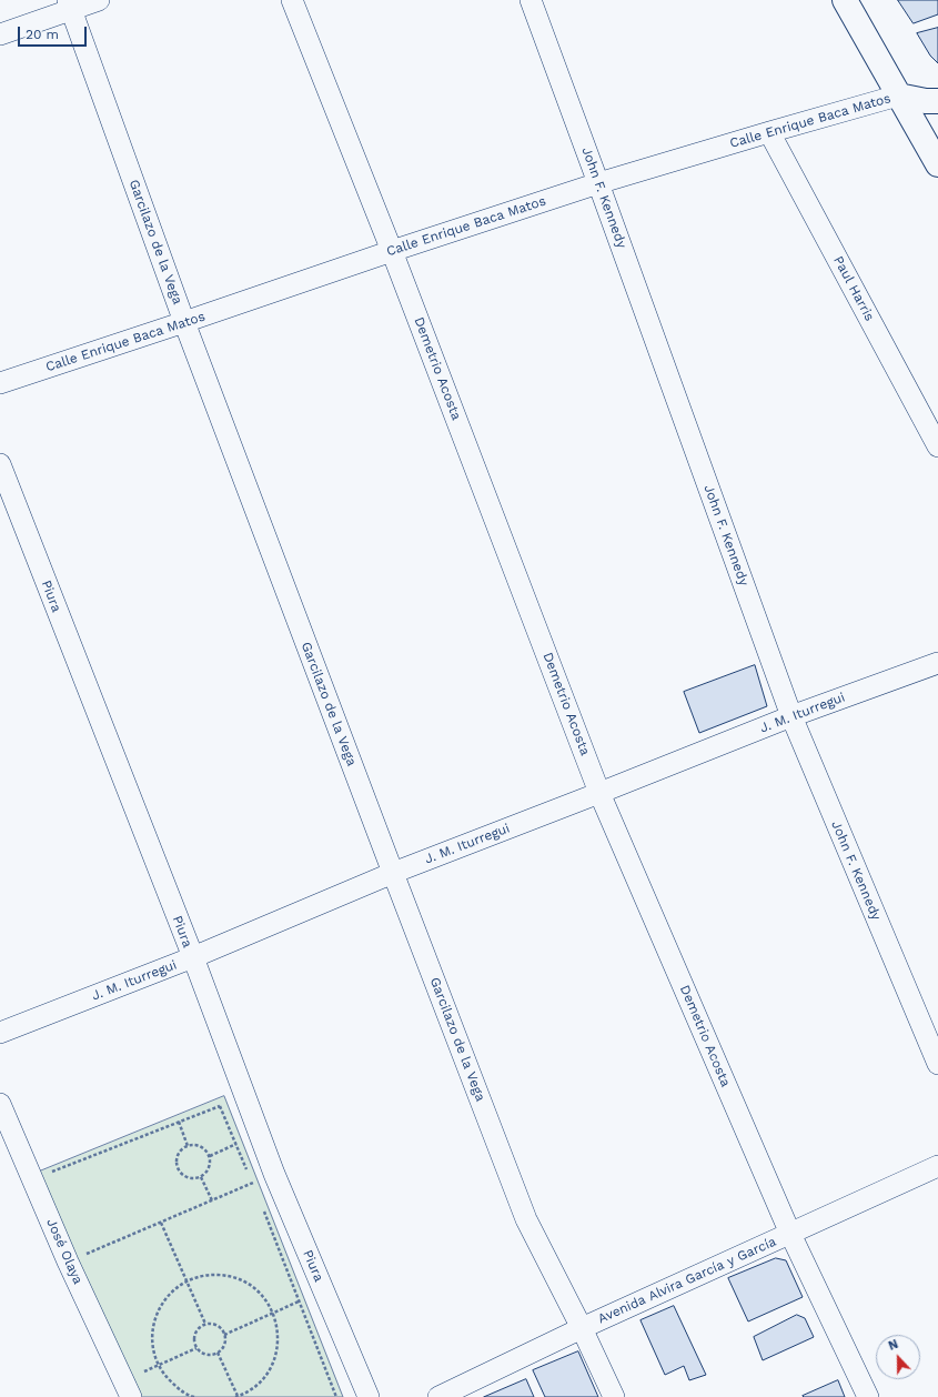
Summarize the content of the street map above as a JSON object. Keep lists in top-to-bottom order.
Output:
{
  "streets": {
    "street": [
      "Calle Enrique Baca Matos",
      "John F. Kennedy",
      "Garcilazo de la Vega",
      "Paul Harris",
      "Demetrio Acosta",
      "Piura",
      "J. M. Iturregui",
      "José Olaya",
      "Avenida Alvira García y García"
    ]
  },
  "crossings": [
    ["Calle Enrique Baca Matos", "John F. Kennedy"],
    ["Calle Enrique Baca Matos", "Garcilazo de la Vega"],
    ["Calle Enrique Baca Matos", "Paul Harris"],
    ["Calle Enrique Baca Matos", "Demetrio Acosta"],
    ["John F. Kennedy", "J. M. Iturregui"],
    ["Garcilazo de la Vega", "J. M. Iturregui"],
    ["Garcilazo de la Vega", "Avenida Alvira García y García"],
    ["Demetrio Acosta", "J. M. Iturregui"],
    ["Demetrio Acosta", "Avenida Alvira García y García"],
    ["Piura", "J. M. Iturregui"]
  ],
  "scale_bar": "20 m",
  "north": "top"
}
